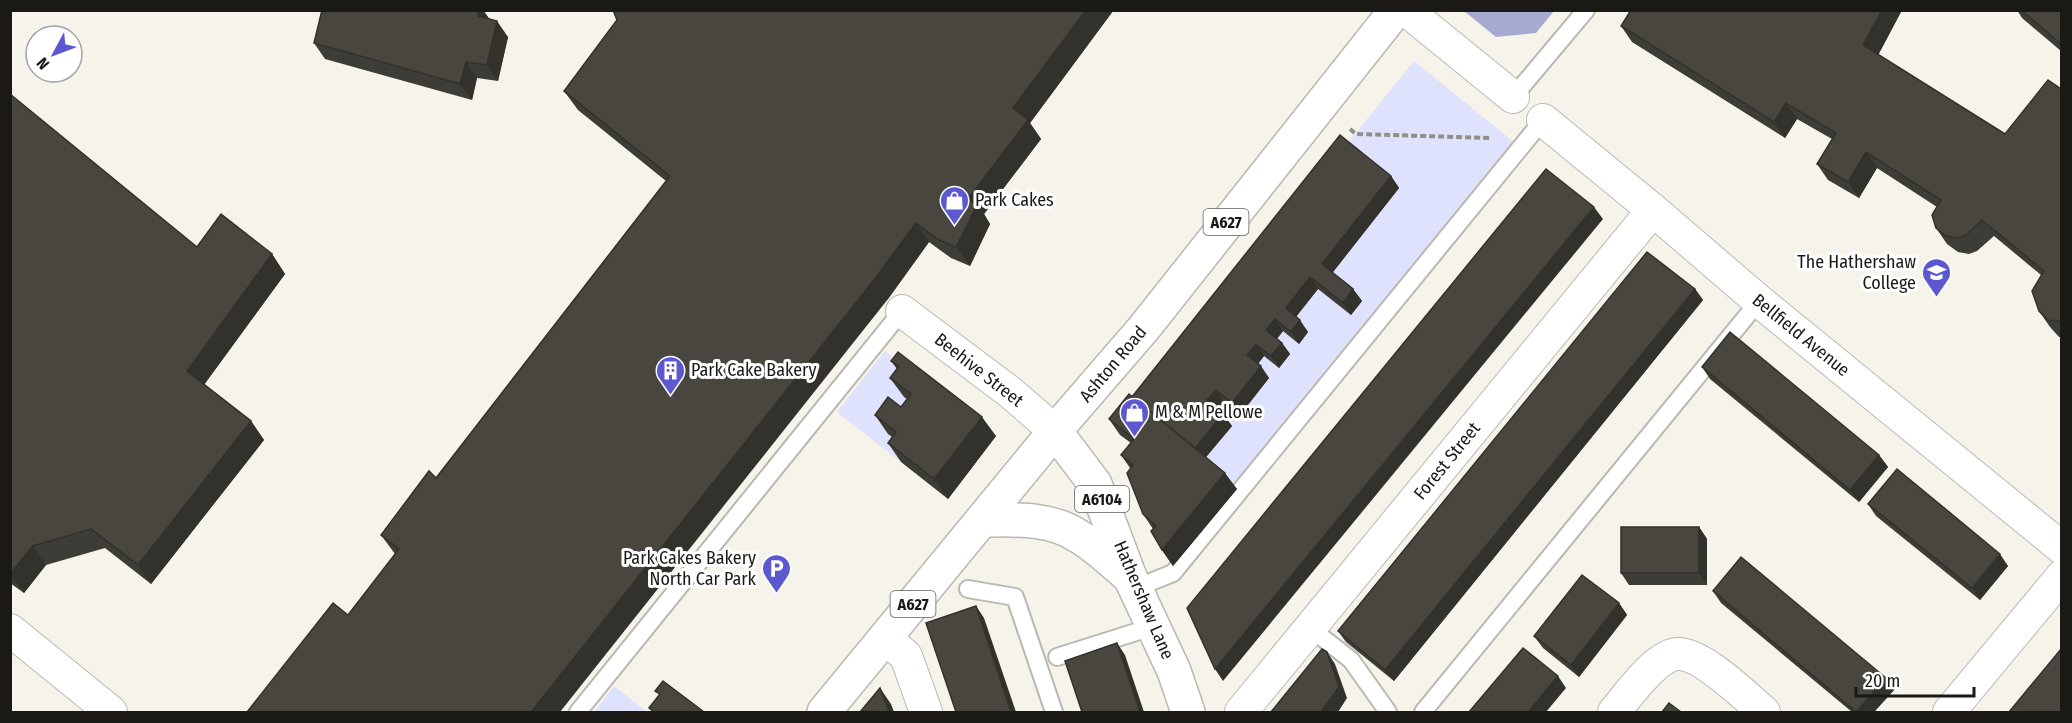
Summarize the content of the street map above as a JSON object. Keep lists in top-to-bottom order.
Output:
{
  "streets": {
    "main road": [
      "A627",
      "Ashton Road",
      "A6104",
      "Hathershaw Lane"
    ],
    "street": ["Bellfield Avenue", "Beehive Street", "Forest Street"]
  },
  "crossings": [
    ["Bellfield Avenue", "Forest Street"],
    ["Ashton Road", "Beehive Street"],
    ["Ashton Road", "Hathershaw Lane"],
    ["Beehive Street", "Hathershaw Lane"]
  ],
  "places": {
    "shop": ["Park Cakes", "M & M Pellowe"],
    "school or university": ["The Hathershaw College"],
    "building": ["Park Cake Bakery"],
    "parking": ["Park Cakes Bakery North Car Park"]
  },
  "scale_bar": "20 m",
  "north": "bottom left"
}
